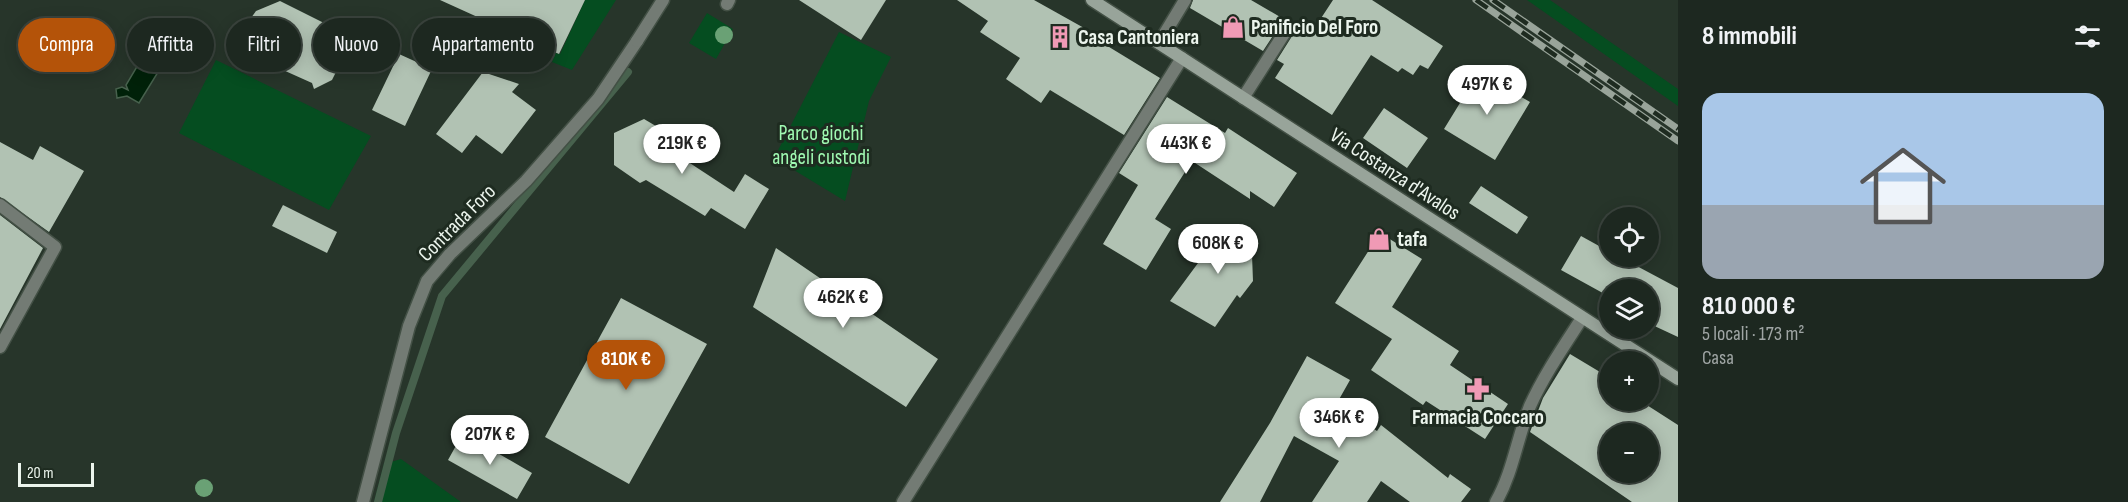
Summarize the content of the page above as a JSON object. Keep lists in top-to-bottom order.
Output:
{
  "streets": {
    "main road": ["Via Costanza d'Avalos"],
    "street": ["Contrada Foro"]
  },
  "parks": ["Parco giochi angeli custodi"],
  "places": {
    "shop": ["Panificio Del Foro", "tafa"],
    "building": ["Casa Cantoniera"],
    "pharmacy": ["Farmacia Coccaro"]
  },
  "scale_bar": "20 m",
  "page": {
    "heading": "8 immobili",
    "chip": [
      "Compra",
      "Affitta",
      "Filtri",
      "Nuovo",
      "Appartamento"
    ],
    "price": [
      "497K €",
      "219K €",
      "443K €",
      "608K €",
      "462K €",
      "810K €",
      "346K €",
      "207K €"
    ],
    "list": [
      {
        "name": "810 000 €",
        "note": "5 locali · 173 m² · Casa"
      }
    ],
    "map_buttons": ["+", "−"],
    "scale": "20 m"
  }
}
